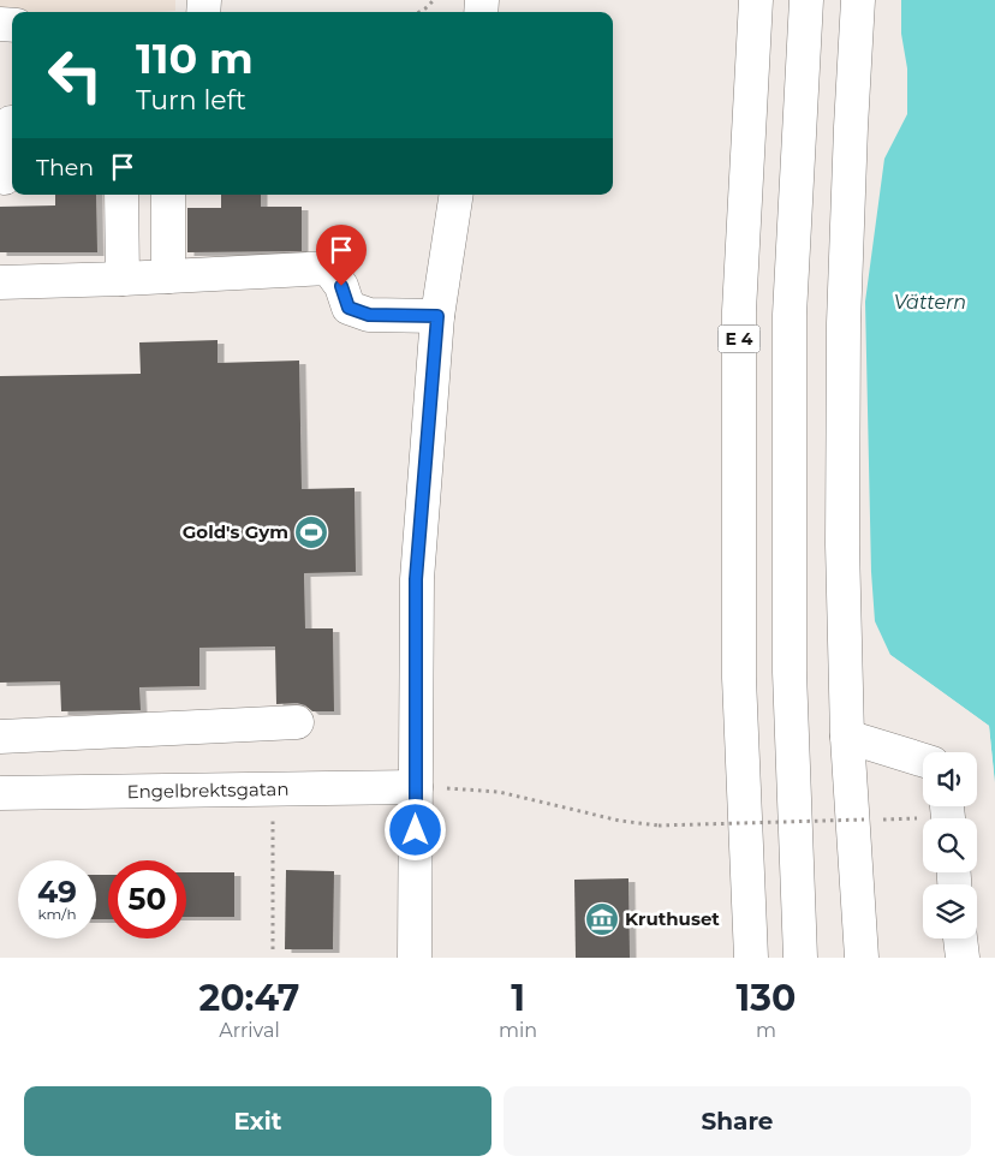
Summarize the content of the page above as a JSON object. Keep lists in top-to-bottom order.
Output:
{
  "streets": {
    "main road": ["E 4", "Engelbrektsgatan"]
  },
  "water": ["Vättern"],
  "places": {
    "sports": ["Gold's Gym"],
    "museum": ["Kruthuset"]
  },
  "page": {
    "turn": ["110 m", "Turn left"],
    "then": "Then",
    "speed": "49 km/h",
    "limit": "50",
    "eta": [
      "20:47",
      "Arrival",
      "1",
      "min",
      "130",
      "m"
    ],
    "buttons": ["Exit", "Share"]
  }
}
